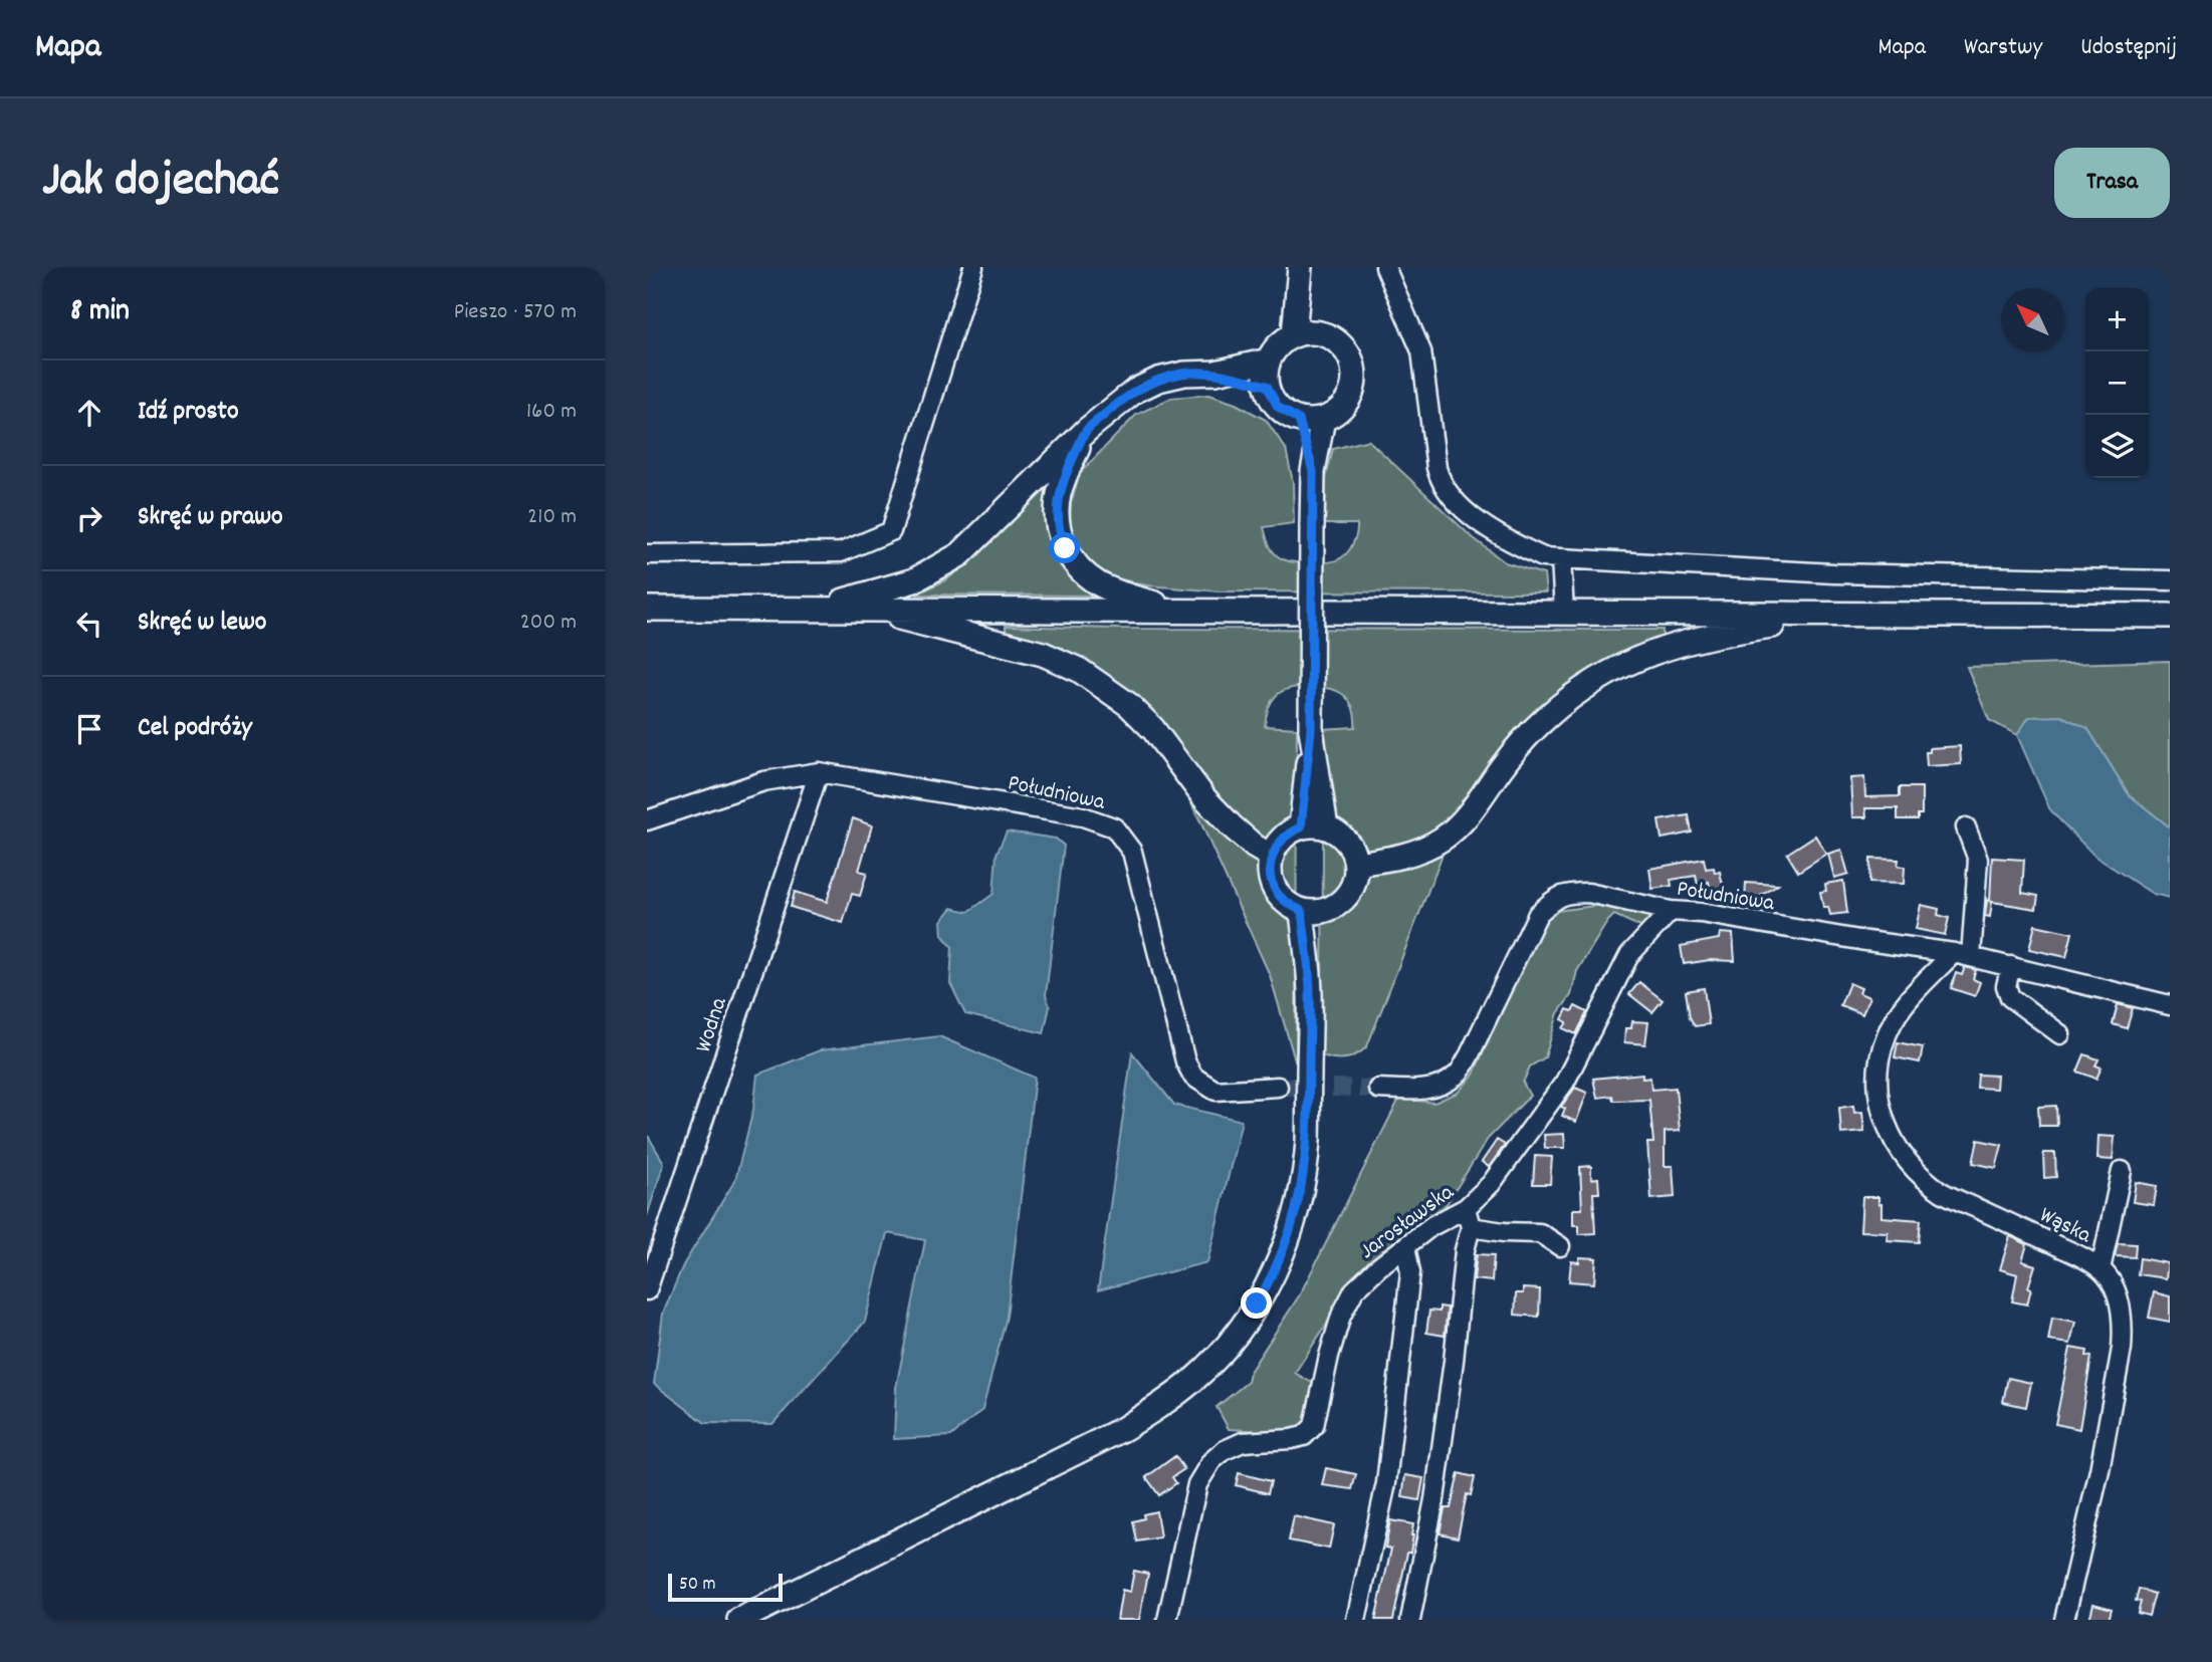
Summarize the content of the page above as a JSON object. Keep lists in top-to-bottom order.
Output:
{
  "streets": {
    "street": [
      "Południowa",
      "Wodna",
      "Jarosławska",
      "Wąska"
    ]
  },
  "crossings": [
    ["Południowa", "Wodna"],
    ["Południowa", "Jarosławska"],
    ["Południowa", "Wąska"]
  ],
  "scale_bar": "50 m",
  "north": "top left",
  "page": {
    "header": "Mapa",
    "nav": ["Mapa", "Warstwy", "Udostępnij"],
    "title": "Jak dojechać",
    "buttons": "Trasa",
    "heading": ["8 min", "Pieszo · 570 m"],
    "map_buttons": ["+", "−"],
    "list": [
      ["Idź prosto", "160 m"],
      ["Skręć w prawo", "210 m"],
      ["Skręć w lewo", "200 m"],
      "Cel podróży"
    ],
    "scale": "50 m"
  }
}
